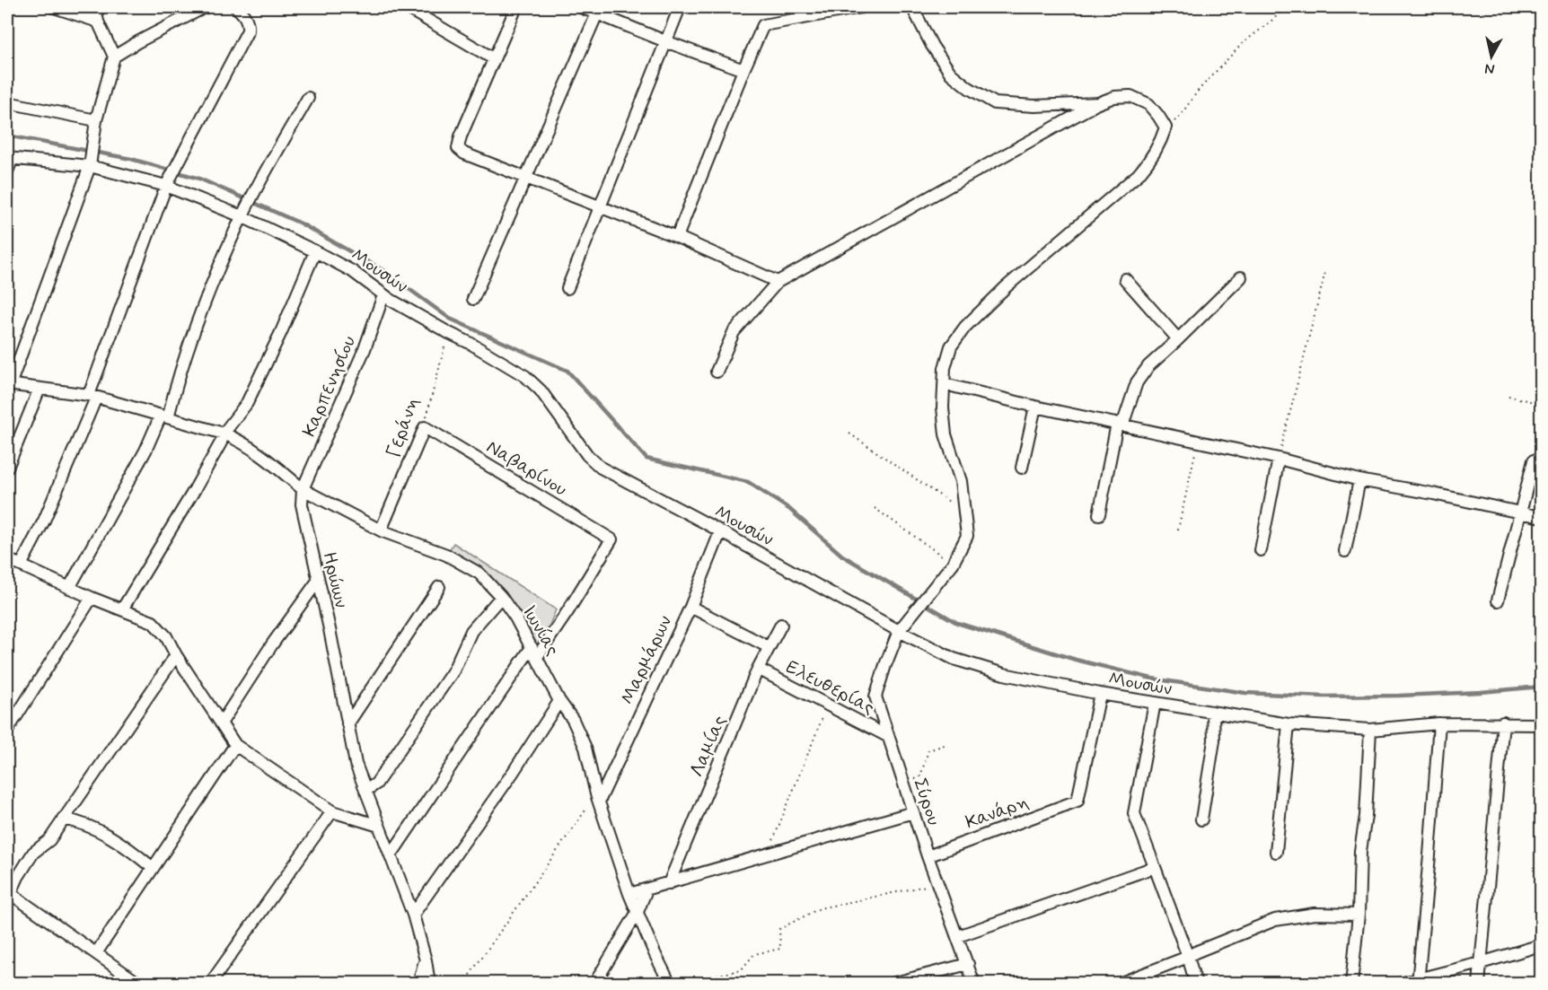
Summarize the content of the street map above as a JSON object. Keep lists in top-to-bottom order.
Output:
{
  "streets": {
    "street": [
      "Μουσών",
      "Καρπενησίου",
      "Γεράνη",
      "Ναβαρίνου",
      "Ηρώων",
      "Ιωνίας",
      "Μαρμάρων",
      "Ελευθερίας",
      "Λαμίας",
      "Σύρου",
      "Κανάρη"
    ]
  },
  "crossings": [
    ["Μουσών", "Καρπενησίου"],
    ["Μουσών", "Γεράνη"],
    ["Μουσών", "Μαρμάρων"],
    ["Μουσών", "Σύρου"],
    ["Μουσών", "Κανάρη"],
    ["Καρπενησίου", "Ηρώων"],
    ["Καρπενησίου", "Ιωνίας"],
    ["Γεράνη", "Ναβαρίνου"],
    ["Γεράνη", "Ιωνίας"],
    ["Ναβαρίνου", "Ιωνίας"],
    ["Ηρώων", "Ιωνίας"],
    ["Ιωνίας", "Μαρμάρων"],
    ["Ελευθερίας", "Λαμίας"],
    ["Ελευθερίας", "Σύρου"],
    ["Σύρου", "Κανάρη"]
  ],
  "north": "bottom"
}
